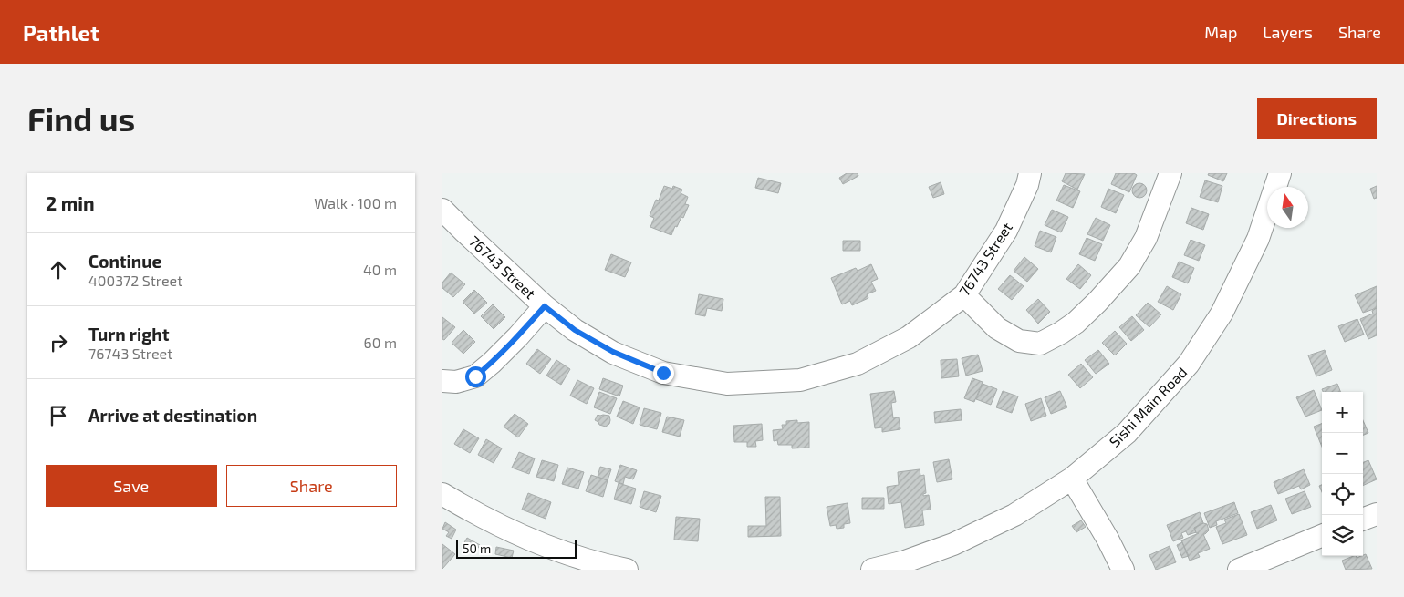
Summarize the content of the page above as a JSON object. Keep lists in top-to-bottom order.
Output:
{
  "streets": {
    "street": ["76743 Street", "Sishi Main Road"]
  },
  "scale_bar": "50 m",
  "north": "top",
  "page": {
    "header": "Pathlet",
    "nav": ["Map", "Layers", "Share"],
    "buttons": [
      "Directions",
      ["Save", "Share"]
    ],
    "title": "Find us",
    "heading": ["2 min", "Walk · 100 m"],
    "list": [
      ["Continue", "400372 Street", "40 m"],
      ["Turn right", "76743 Street", "60 m"],
      "Arrive at destination"
    ],
    "map_buttons": ["+", "−"],
    "scale": "50 m"
  }
}
